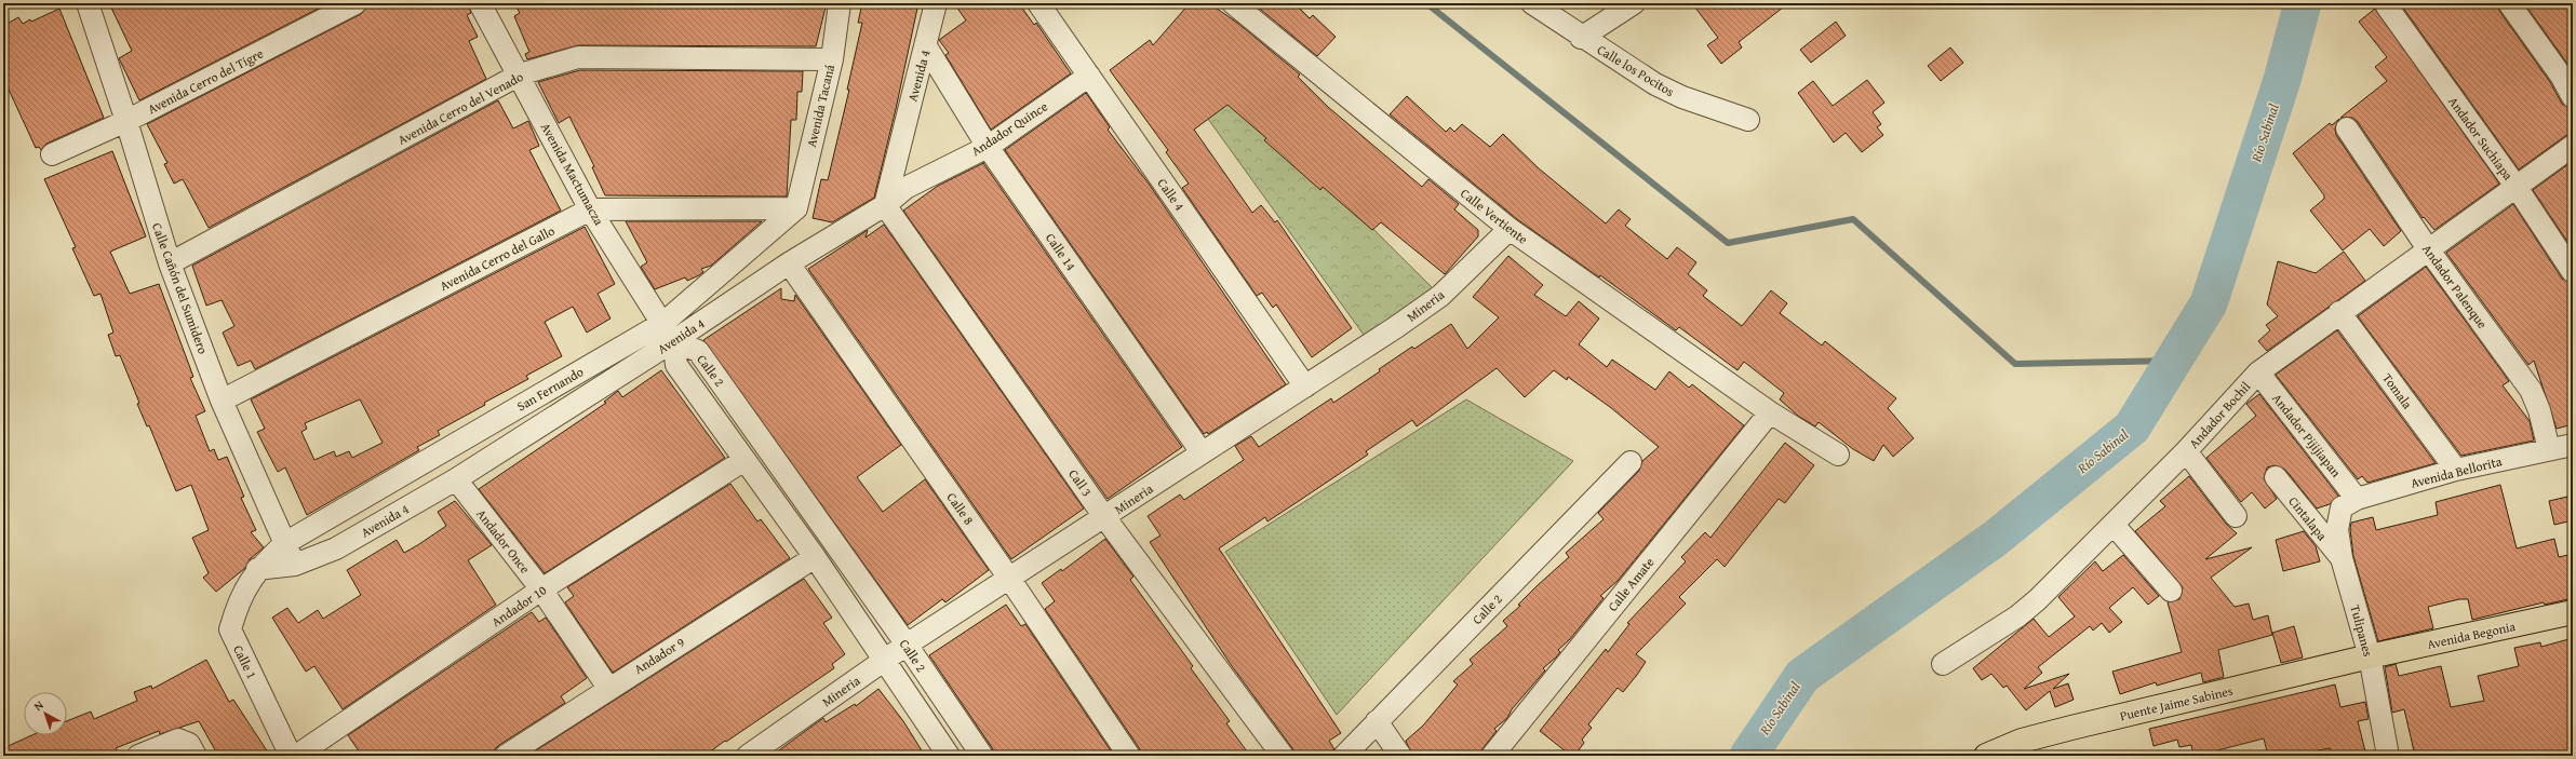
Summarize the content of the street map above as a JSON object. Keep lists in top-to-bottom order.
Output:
{
  "streets": {
    "main road": ["Avenida Begonia", "Puente Jaime Sabines"],
    "street": [
      "Calle los Pocitos",
      "Avenida 4",
      "Avenida Cerro del Tigre",
      "Avenida Tacaná",
      "Avenida Cerro del Venado",
      "Andador Quince",
      "Andador Suchiapa",
      "Avenida Mactumacza",
      "Calle 4",
      "Calle Vertiente",
      "Calle 14",
      "Avenida Cerro del Gallo",
      "Andador Palenque",
      "Calle Cañón del Sumidero",
      "Mineria",
      "Calle 2",
      "San Fernando",
      "Tomala",
      "Andador Bochil",
      "Andador Pijijiapan",
      "Avenida Bellorita",
      "Call 3",
      "Calle 8",
      "Cintalapa",
      "Andador Once",
      "Calle Amate",
      "Andador 10",
      "Tulipanes",
      "Andador 9",
      "Calle 1"
    ]
  },
  "crossings": [
    ["Avenida 4", "Andador Quince"],
    ["Avenida 4", "Avenida Mactumacza"],
    ["Avenida 4", "Calle 14"],
    ["Avenida 4", "Calle Cañón del Sumidero"],
    ["Avenida 4", "Calle 2"],
    ["Avenida 4", "San Fernando"],
    ["Avenida 4", "Call 3"],
    ["Avenida 4", "Calle 8"],
    ["Avenida 4", "Andador Once"],
    ["Avenida Cerro del Tigre", "Calle Cañón del Sumidero"],
    ["Avenida Tacaná", "Avenida Cerro del Venado"],
    ["Avenida Tacaná", "Avenida Cerro del Gallo"],
    ["Avenida Tacaná", "San Fernando"],
    ["Avenida Cerro del Venado", "Avenida Mactumacza"],
    ["Avenida Cerro del Venado", "Calle Cañón del Sumidero"],
    ["Andador Quince", "Calle 4"],
    ["Andador Quince", "Calle 14"],
    ["Andador Quince", "Call 3"],
    ["Andador Suchiapa", "Andador Bochil"],
    ["Avenida Mactumacza", "Avenida Cerro del Gallo"],
    ["Avenida Mactumacza", "Calle 2"],
    ["Avenida Mactumacza", "San Fernando"],
    ["Calle 4", "Mineria"],
    ["Calle Vertiente", "Mineria"],
    ["Calle Vertiente", "Calle Amate"],
    ["Calle 14", "Mineria"],
    ["Avenida Cerro del Gallo", "Calle Cañón del Sumidero"],
    ["Avenida Cerro del Gallo", "San Fernando"],
    ["Andador Palenque", "Andador Bochil"],
    ["Andador Palenque", "Avenida Bellorita"],
    ["Calle Cañón del Sumidero", "San Fernando"],
    ["Calle Cañón del Sumidero", "Calle 1"],
    ["Mineria", "Calle 2"],
    ["Mineria", "Call 3"],
    ["Mineria", "Calle 8"],
    ["Calle 2", "San Fernando"],
    ["Calle 2", "Andador 10"],
    ["Calle 2", "Andador 9"],
    ["San Fernando", "Calle 1"],
    ["Tomala", "Andador Bochil"],
    ["Tomala", "Avenida Bellorita"],
    ["Andador Bochil", "Andador Pijijiapan"],
    ["Andador Pijijiapan", "Avenida Bellorita"],
    ["Andador Pijijiapan", "Tulipanes"],
    ["Avenida Bellorita", "Tulipanes"],
    ["Cintalapa", "Tulipanes"],
    ["Andador Once", "Andador 10"],
    ["Andador Once", "Andador 9"],
    ["Tulipanes", "Avenida Begonia"],
    ["Tulipanes", "Puente Jaime Sabines"],
    ["Avenida Begonia", "Puente Jaime Sabines"]
  ],
  "water": ["Río Sabinal"],
  "north": "top left"
}
